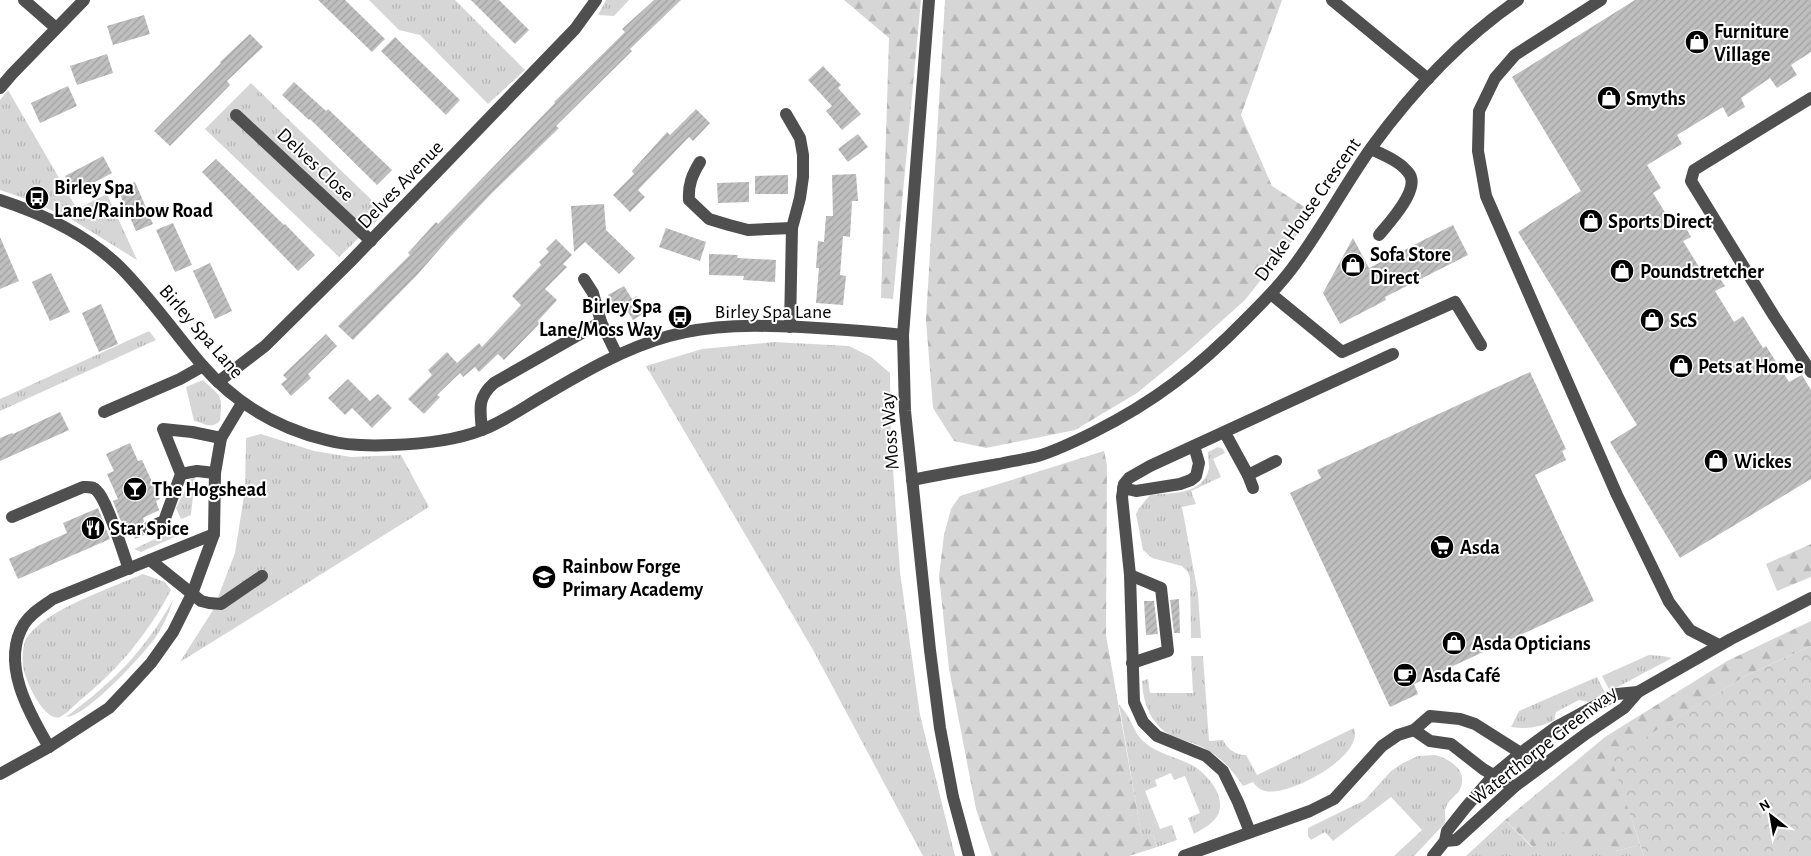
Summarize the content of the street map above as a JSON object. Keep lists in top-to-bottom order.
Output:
{
  "streets": {
    "street": [
      "Delves Close",
      "Delves Avenue",
      "Drake House Crescent",
      "Birley Spa Lane",
      "Moss Way",
      "Waterthorpe Greenway"
    ]
  },
  "crossings": [
    ["Delves Close", "Delves Avenue"],
    ["Delves Avenue", "Birley Spa Lane"],
    ["Drake House Crescent", "Moss Way"],
    ["Birley Spa Lane", "Moss Way"]
  ],
  "places": {
    "shop": [
      "Furniture Village",
      "Smyths",
      "Sports Direct",
      "Sofa Store Direct",
      "Poundstretcher",
      "ScS",
      "Pets at Home",
      "Wickes",
      "Asda Opticians"
    ],
    "bus stop": ["Birley Spa Lane/Rainbow Road", "Birley Spa Lane/Moss Way"],
    "bar": ["The Hogshead"],
    "restaurant": ["Star Spice"],
    "supermarket": ["Asda"],
    "school or university": ["Rainbow Forge Primary Academy"],
    "cafe": ["Asda Café"]
  },
  "north": "top left"
}
